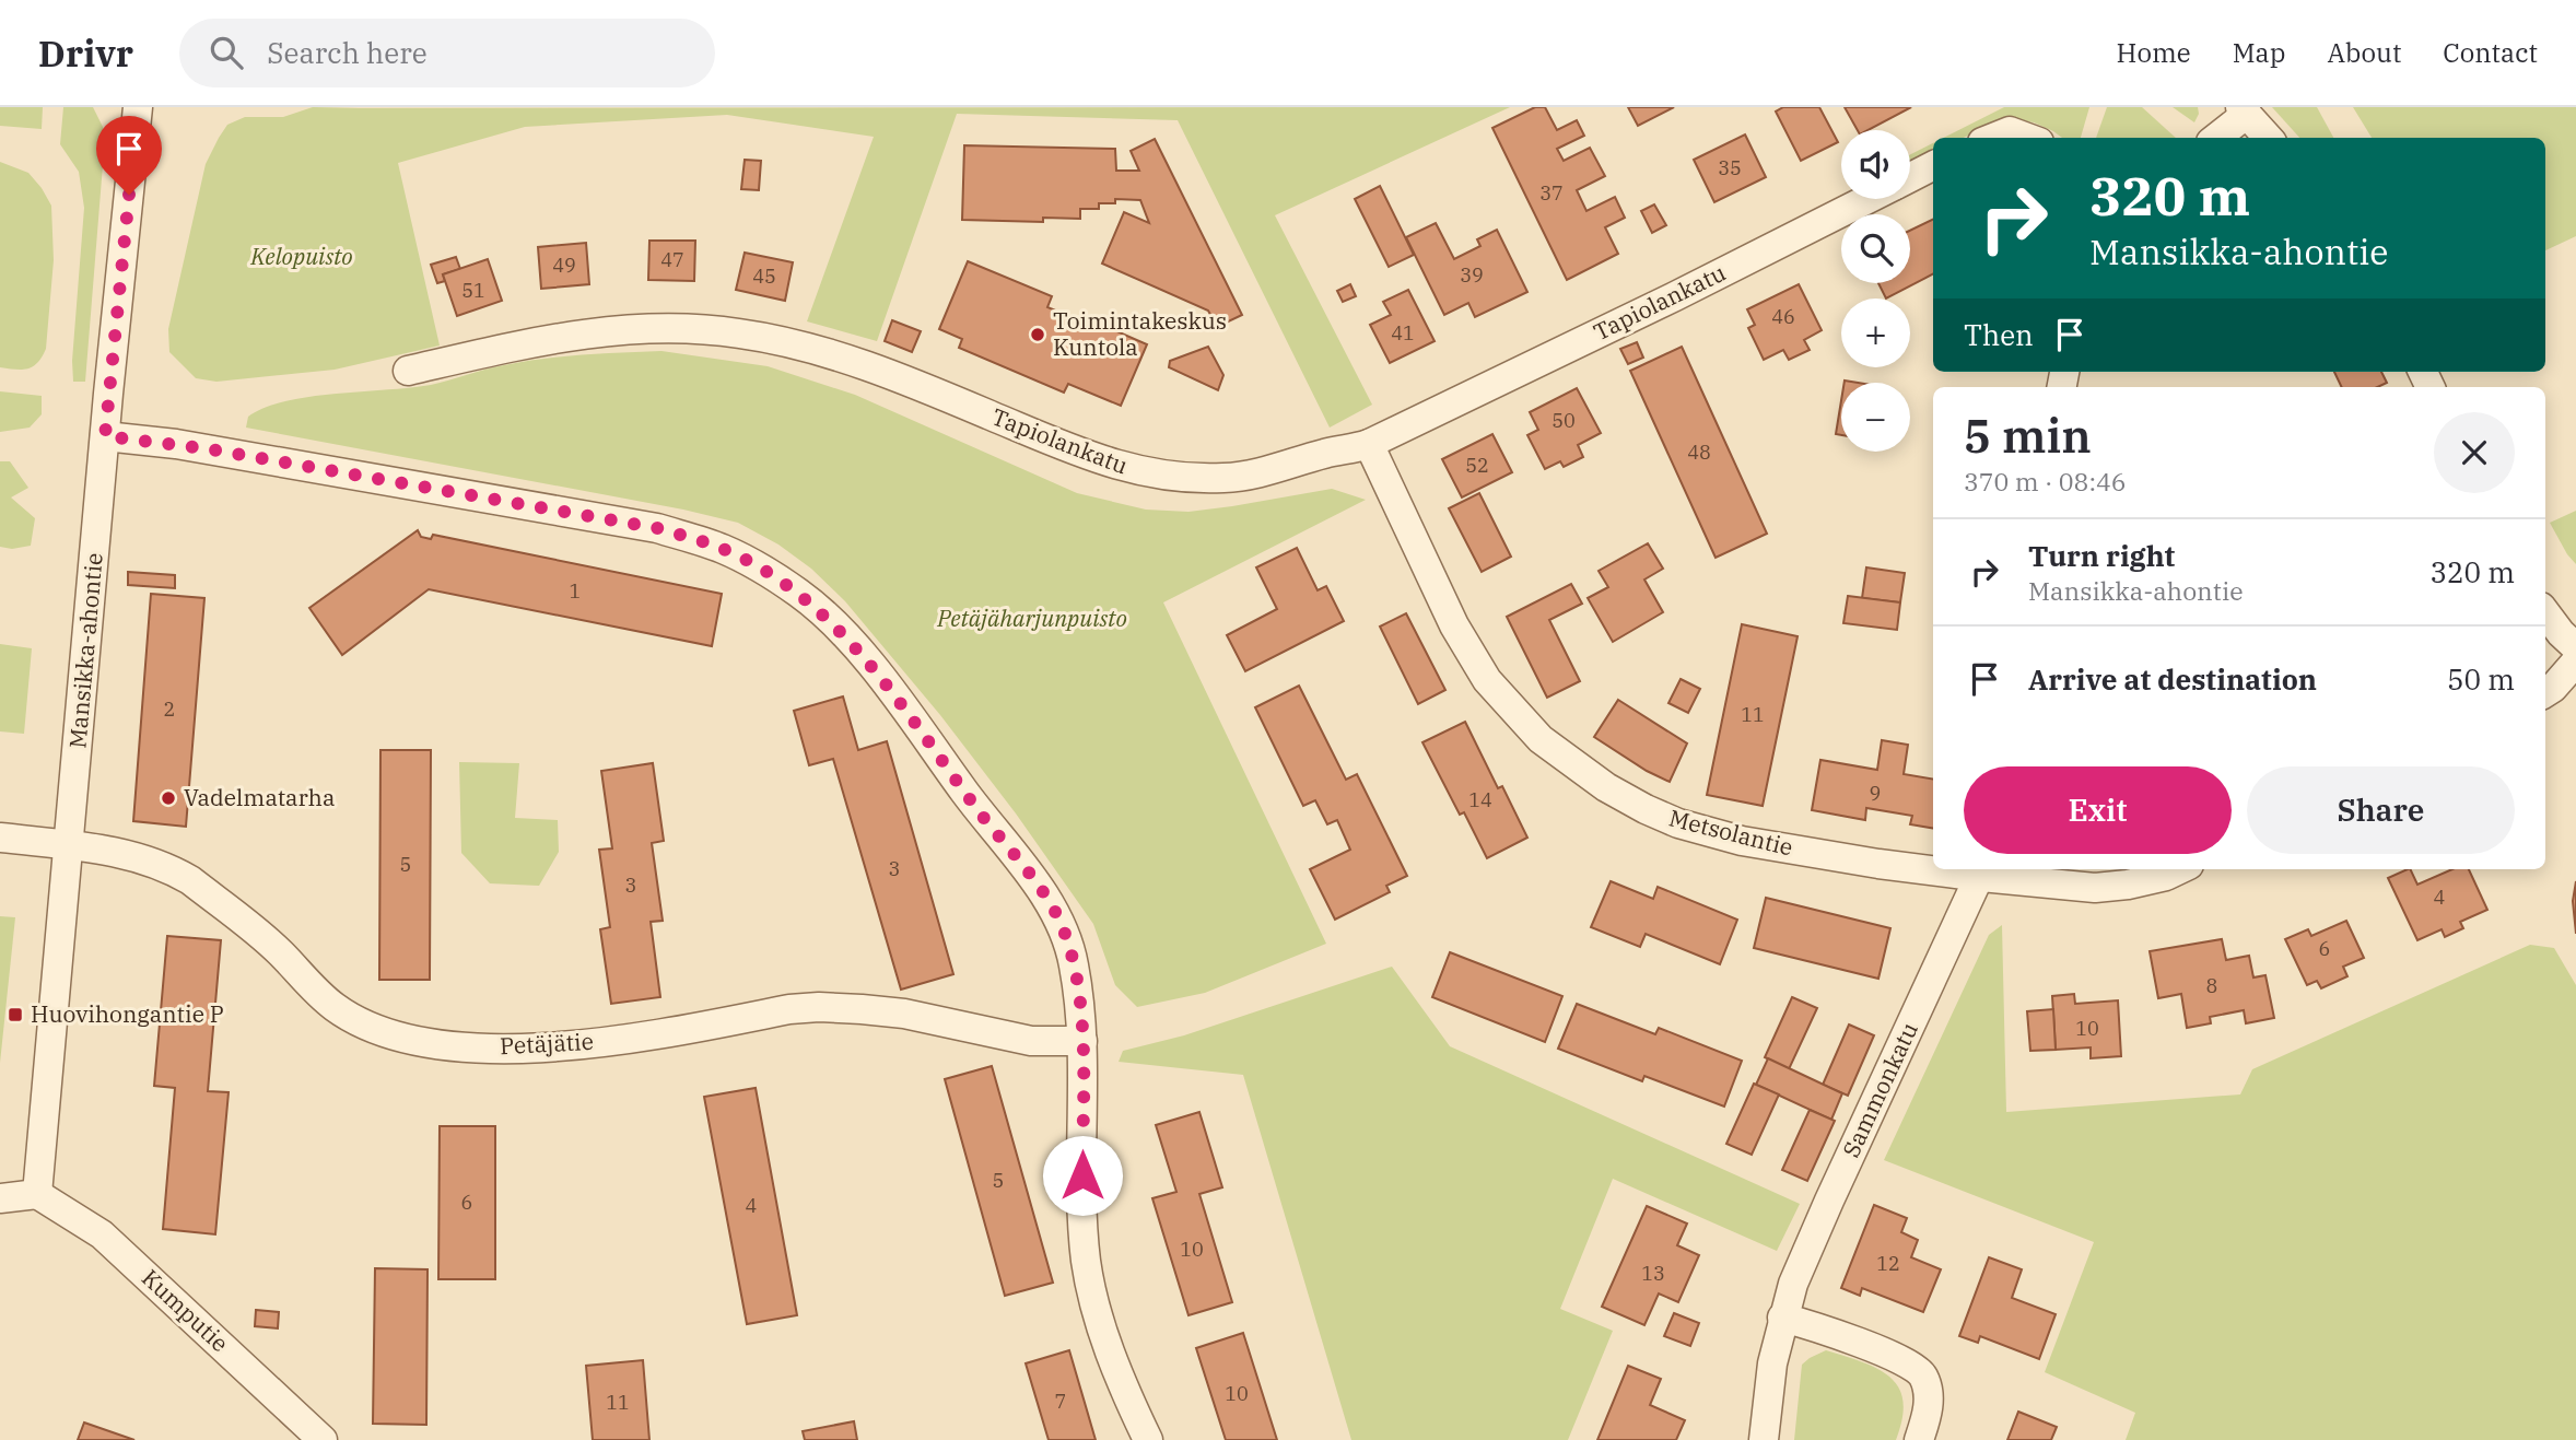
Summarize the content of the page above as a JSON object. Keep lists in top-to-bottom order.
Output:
{
  "streets": {
    "street": [
      "Tapiolankatu",
      "Mansikka-ahontie",
      "Metsolantie",
      "Petäjätie",
      "Sammonkatu",
      "Kumputie"
    ]
  },
  "crossings": [
    ["Tapiolankatu", "Metsolantie"],
    ["Mansikka-ahontie", "Petäjätie"],
    ["Mansikka-ahontie", "Kumputie"],
    ["Metsolantie", "Sammonkatu"]
  ],
  "parks": ["Kelopuisto", "Petäjäharjunpuisto"],
  "places": {
    "other": ["Toimintakeskus Kuntola", "Vadelmatarha"],
    "transit": ["Huovihongantie P"]
  },
  "house_numbers": [
    "35",
    "37",
    "47",
    "49",
    "39",
    "45",
    "51",
    "46",
    "41",
    "50",
    "48",
    "52",
    "1",
    "2",
    "11",
    "9",
    "14",
    "5",
    "3",
    "3",
    "4",
    "6",
    "8",
    "10",
    "5",
    "6",
    "4",
    "10",
    "12",
    "13",
    "10",
    "7",
    "11"
  ],
  "page": {
    "header": "Drivr",
    "search": "Search here",
    "nav": [
      "Home",
      "Map",
      "About",
      "Contact"
    ],
    "map_buttons": ["+", "−"],
    "turn": ["320 m", "Mansikka-ahontie"],
    "then": "Then",
    "heading": ["5 min", "370 m · 08:46"],
    "list": [
      {
        "name": "Turn right",
        "note": "Mansikka-ahontie",
        "value": "320 m"
      },
      {
        "name": "Arrive at destination",
        "value": "50 m"
      }
    ],
    "buttons": ["Exit", "Share"]
  }
}
